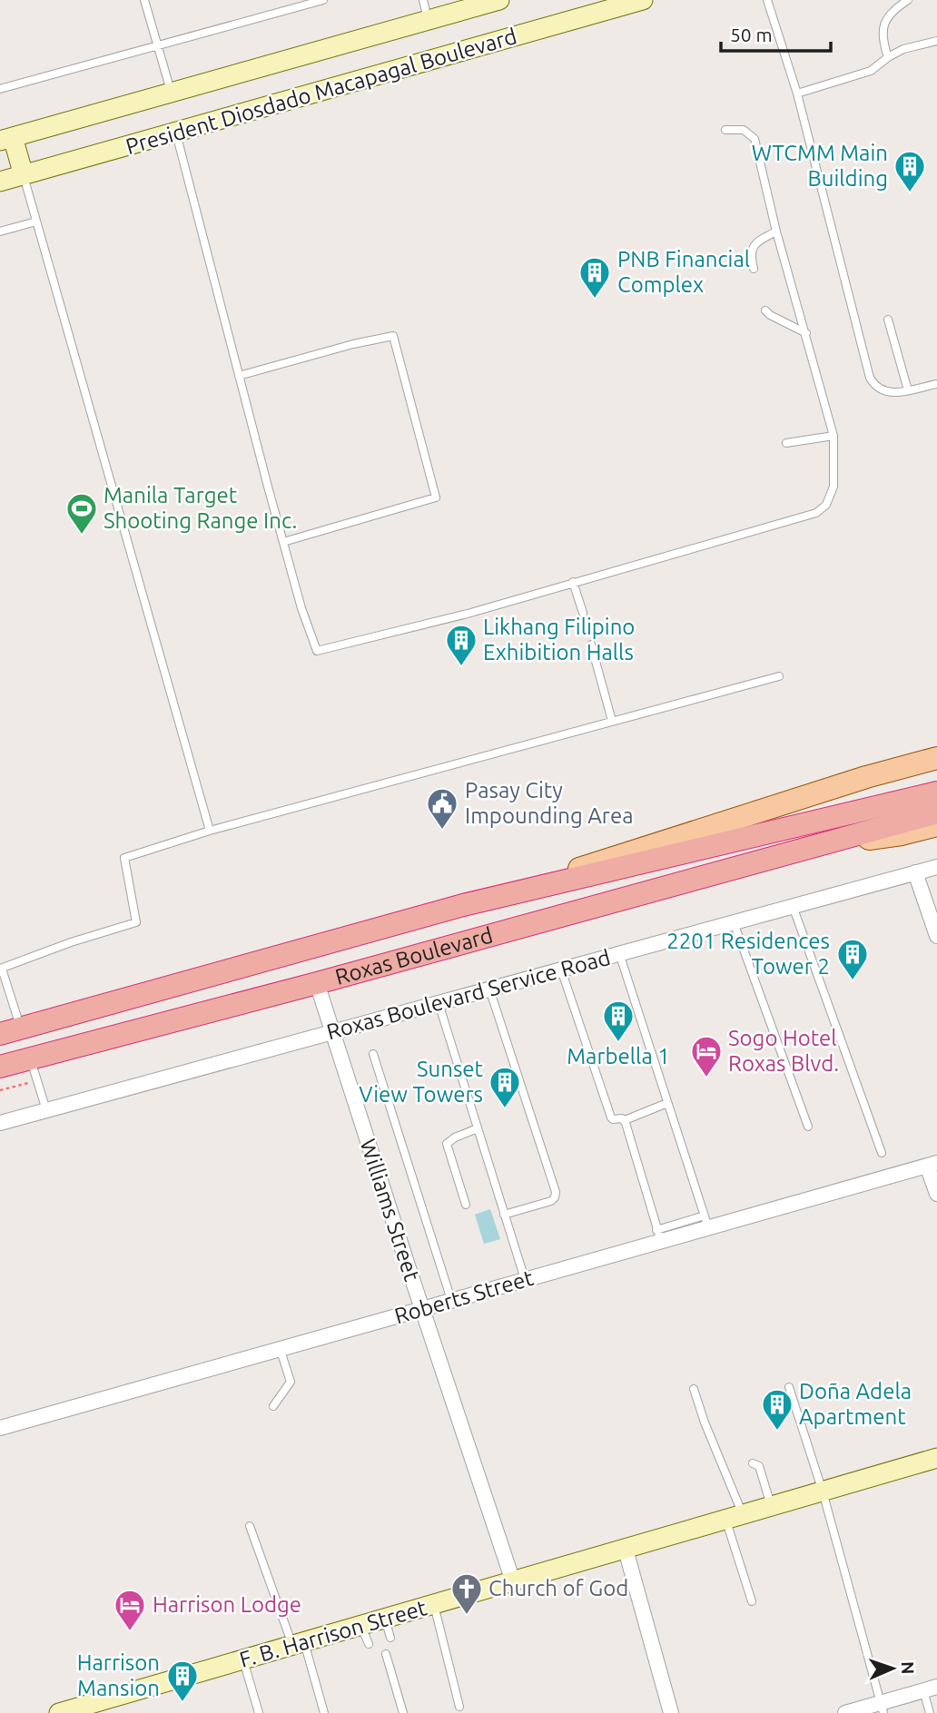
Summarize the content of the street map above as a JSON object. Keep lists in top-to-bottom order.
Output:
{
  "streets": {
    "highway": ["Roxas Boulevard"],
    "main road": ["President Diosdado Macapagal Boulevard", "F. B. Harrison Street"],
    "street": ["Roxas Boulevard Service Road", "Williams Street", "Roberts Street"]
  },
  "crossings": [
    ["Roxas Boulevard", "Williams Street"],
    ["Roxas Boulevard Service Road", "Williams Street"],
    ["Williams Street", "Roberts Street"],
    ["Williams Street", "F. B. Harrison Street"]
  ],
  "places": {
    "building": [
      "WTCMM Main Building",
      "PNB Financial Complex",
      "Likhang Filipino Exhibition Halls",
      "2201 Residences Tower 2",
      "Marbella 1",
      "Sunset View Towers",
      "Doña Adela Apartment",
      "Harrison Mansion"
    ],
    "sports": ["Manila Target Shooting Range Inc."],
    "public building": ["Pasay City Impounding Area"],
    "hotel": ["Sogo Hotel Roxas Blvd.", "Harrison Lodge"],
    "church": ["Church of God"]
  },
  "scale_bar": "50 m",
  "north": "right"
}
